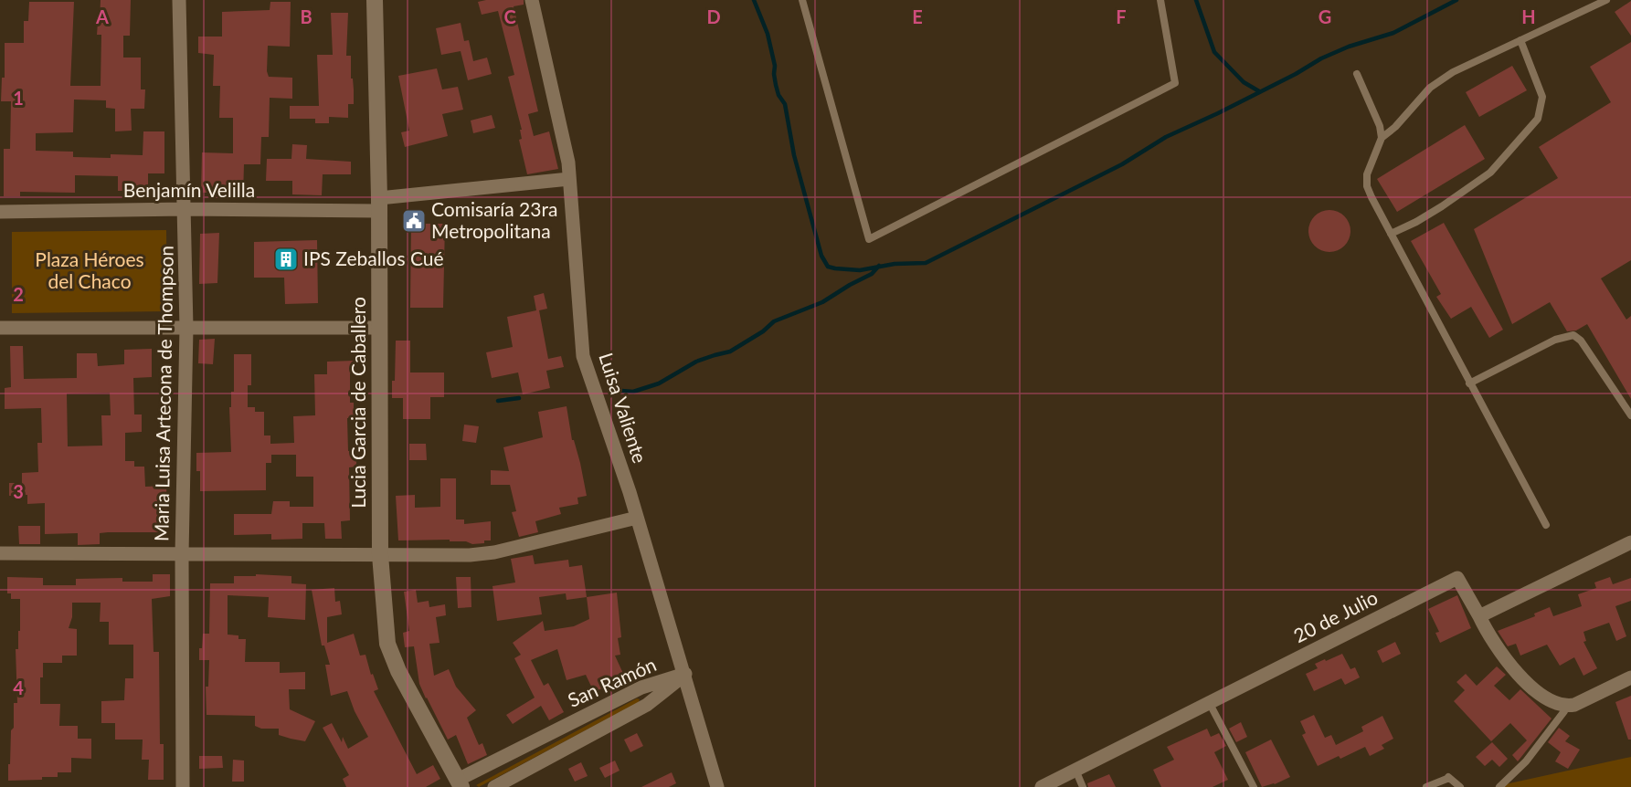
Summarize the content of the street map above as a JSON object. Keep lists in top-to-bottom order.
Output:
{
  "streets": {
    "street": [
      "Benjamín Velilla",
      "Maria Luisa Artecona de Thompson",
      "Lucia Garcia de Caballero",
      "Luisa Valiente",
      "20 de Julio",
      "San Ramón"
    ]
  },
  "crossings": [
    ["Benjamín Velilla", "Maria Luisa Artecona de Thompson"],
    ["Benjamín Velilla", "Lucia Garcia de Caballero"],
    ["Benjamín Velilla", "Luisa Valiente"],
    ["Lucia Garcia de Caballero", "San Ramón"],
    ["Luisa Valiente", "San Ramón"]
  ],
  "parks": ["Plaza Héroes del Chaco"],
  "places": {
    "public building": ["Comisaría 23ra Metropolitana"],
    "building": ["IPS Zeballos Cué"]
  },
  "grid": {
    "columns": [
      "A",
      "B",
      "C",
      "D",
      "E",
      "F",
      "G",
      "H"
    ],
    "rows": [
      "1",
      "2",
      "3",
      "4"
    ]
  }
}
